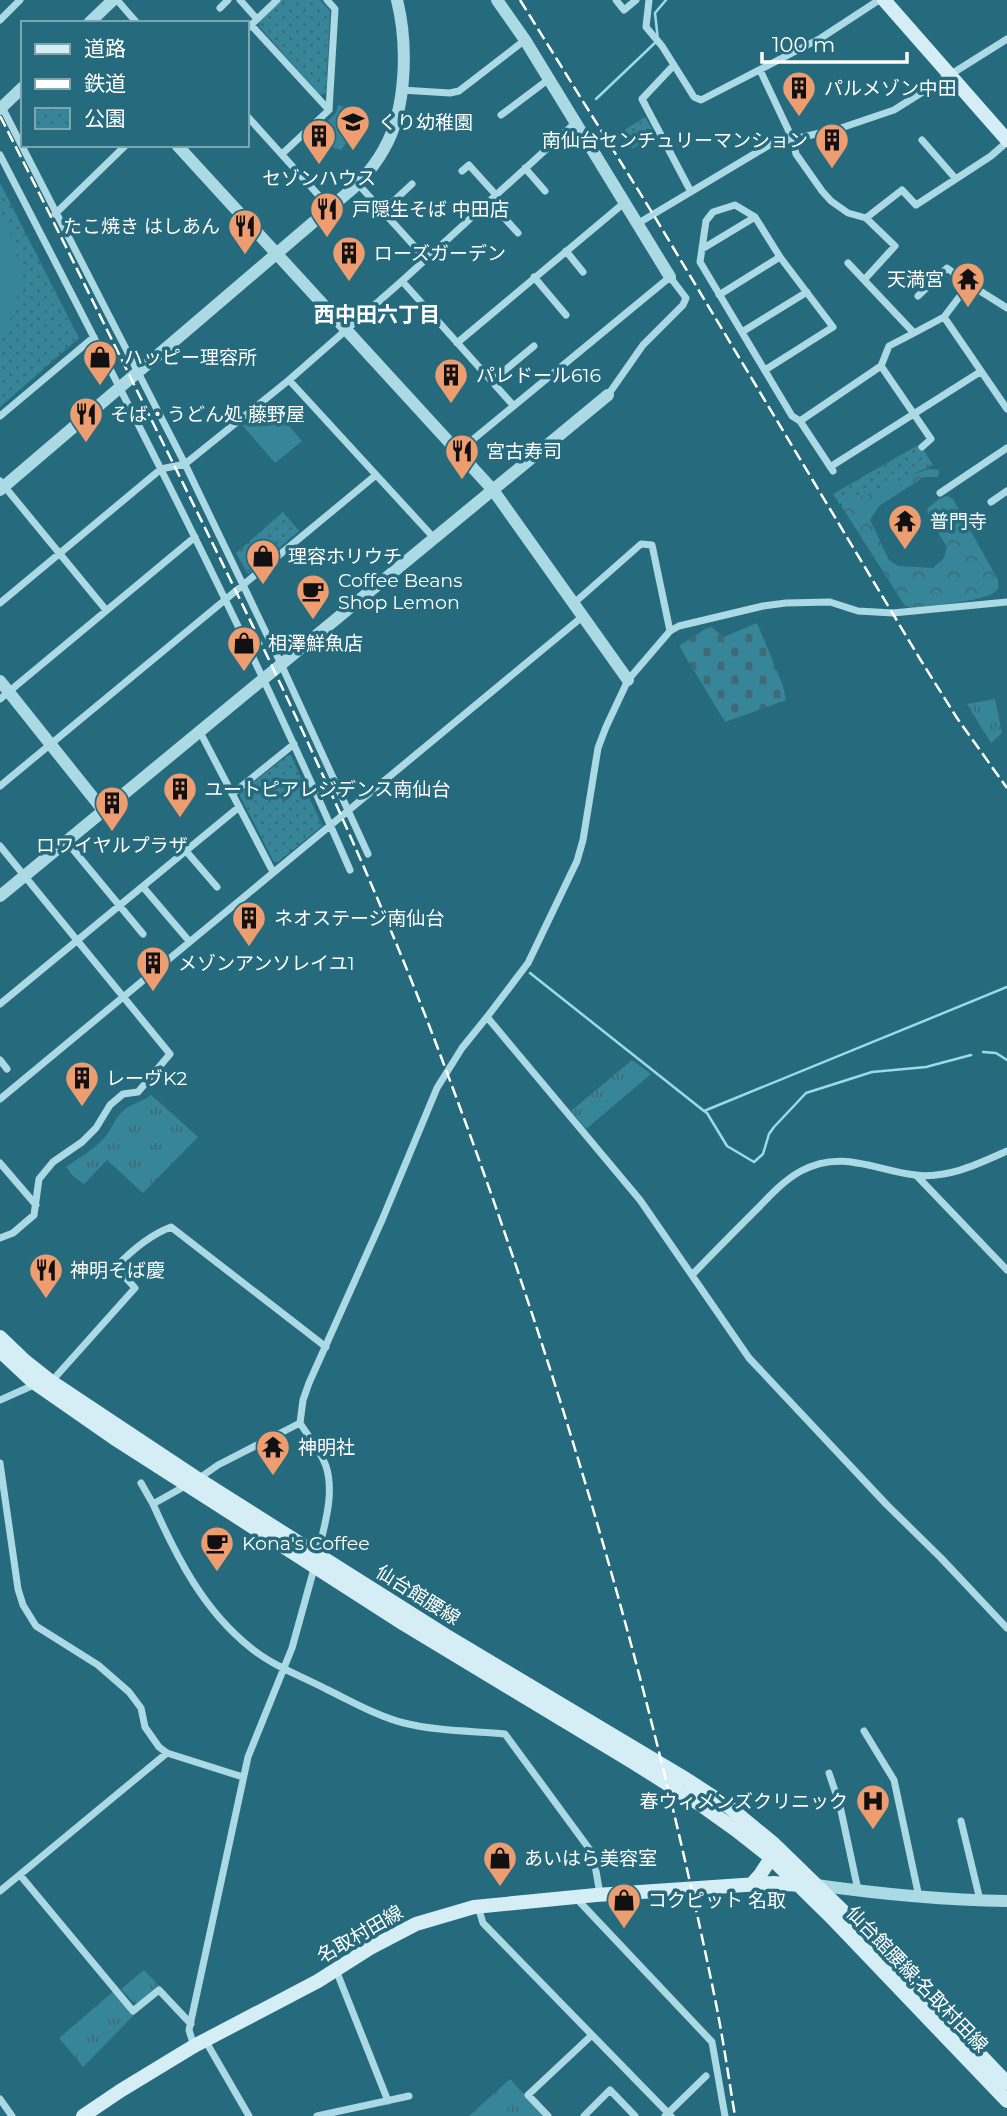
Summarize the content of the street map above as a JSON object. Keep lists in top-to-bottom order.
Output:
{
  "streets": {
    "main road": ["仙台館腰線", "名取村田線", "仙台館腰線;名取村田線"]
  },
  "crossings": [
    ["仙台館腰線", "名取村田線"],
    ["仙台館腰線", "仙台館腰線;名取村田線"],
    ["名取村田線", "仙台館腰線;名取村田線"]
  ],
  "districts": ["西中田六丁目"],
  "places": {
    "building": [
      "パルメゾン中田",
      "セゾンハウス",
      "南仙台センチュリーマンション",
      "ローズガーデン",
      "パレドール616",
      "ユートピアレジデンス南仙台",
      "ロワイヤルプラザ",
      "ネオステージ南仙台",
      "メゾンアンソレイユ1",
      "レーヴK2"
    ],
    "school or university": ["くり幼稚園"],
    "restaurant": [
      "戸隠生そば 中田店",
      "たこ焼き はしあん",
      "そば・うどん処 藤野屋",
      "宮古寿司",
      "神明そば慶"
    ],
    "temple": ["天満宮", "普門寺", "神明社"],
    "shop": [
      "ハッピー理容所",
      "理容ホリウチ",
      "相澤鮮魚店",
      "あいはら美容室",
      "コクピット 名取"
    ],
    "cafe": ["Coffee Beans Shop Lemon", "Kona's Coffee"],
    "hospital": ["春ウィメンズクリニック"]
  },
  "legend": ["道路", "鉄道", "公園"],
  "scale_bar": "100 m"
}
